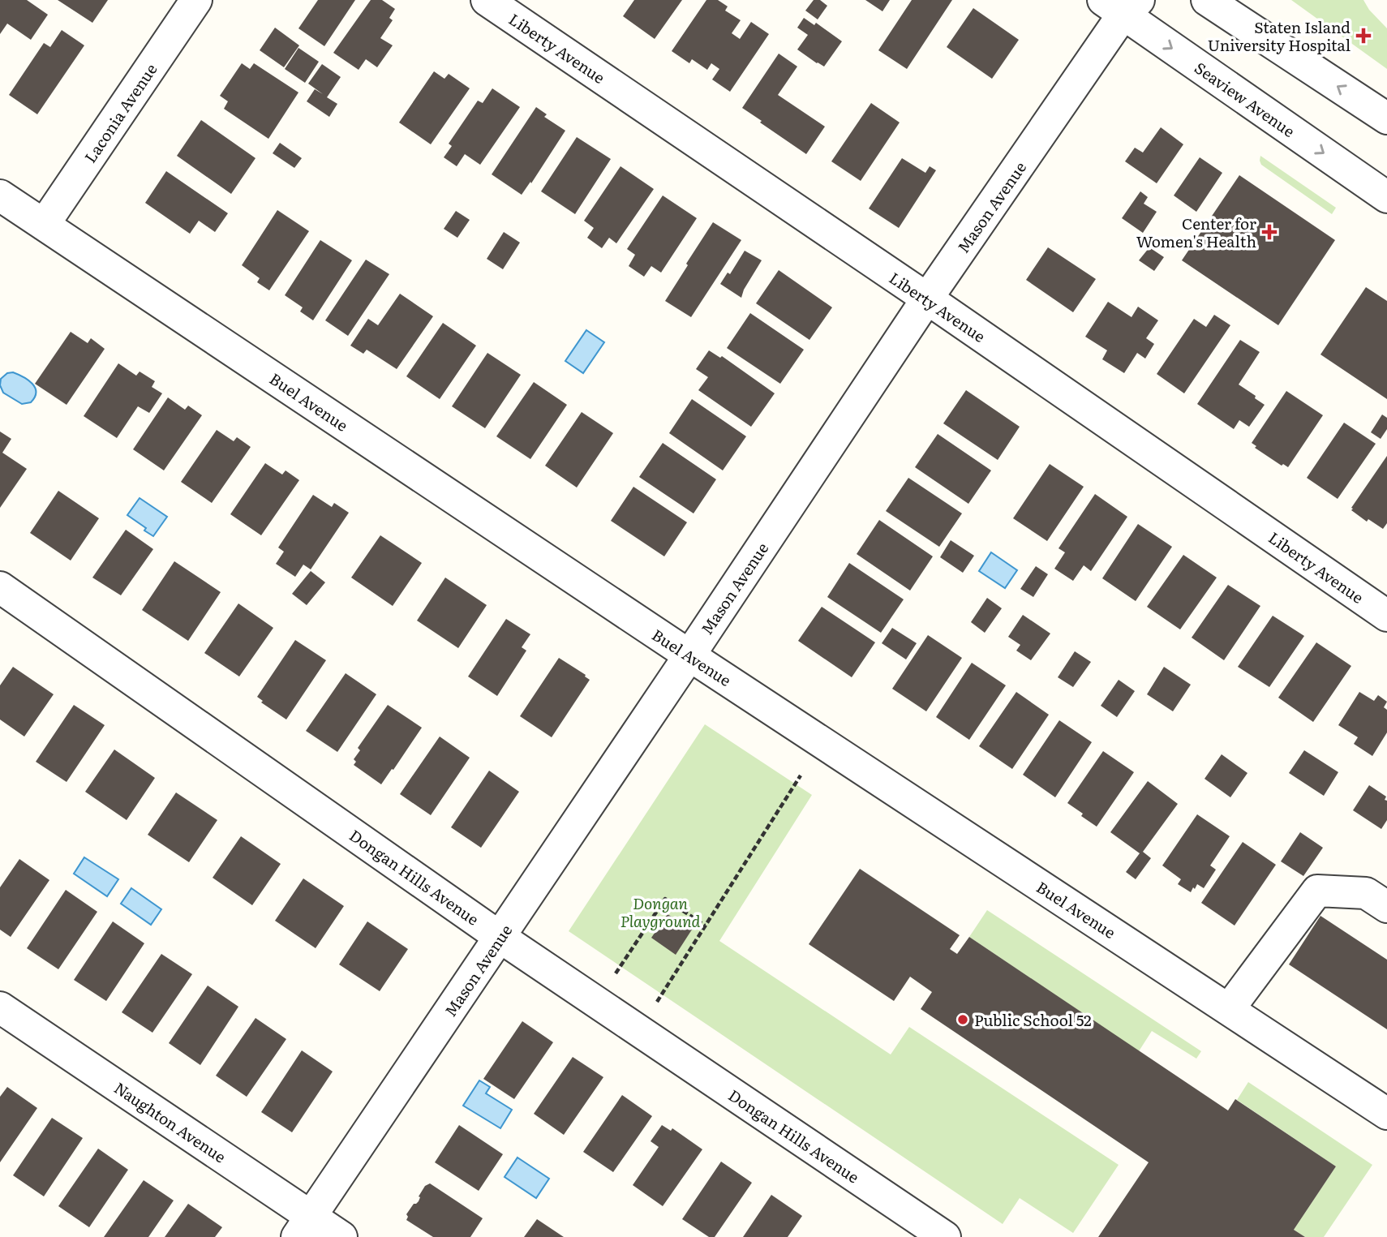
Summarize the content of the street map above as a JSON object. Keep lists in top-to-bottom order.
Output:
{
  "streets": {
    "street": [
      "Liberty Avenue",
      "Seaview Avenue",
      "Laconia Avenue",
      "Mason Avenue",
      "Buel Avenue",
      "Dongan Hills Avenue",
      "Naughton Avenue"
    ]
  },
  "crossings": [
    ["Liberty Avenue", "Mason Avenue"],
    ["Seaview Avenue", "Mason Avenue"],
    ["Laconia Avenue", "Buel Avenue"],
    ["Mason Avenue", "Buel Avenue"],
    ["Mason Avenue", "Dongan Hills Avenue"],
    ["Mason Avenue", "Naughton Avenue"]
  ],
  "parks": ["Dongan Playground"],
  "places": {
    "health": ["Staten Island University Hospital", "Center for Women's Health"],
    "other": ["Public School 52"]
  }
}
